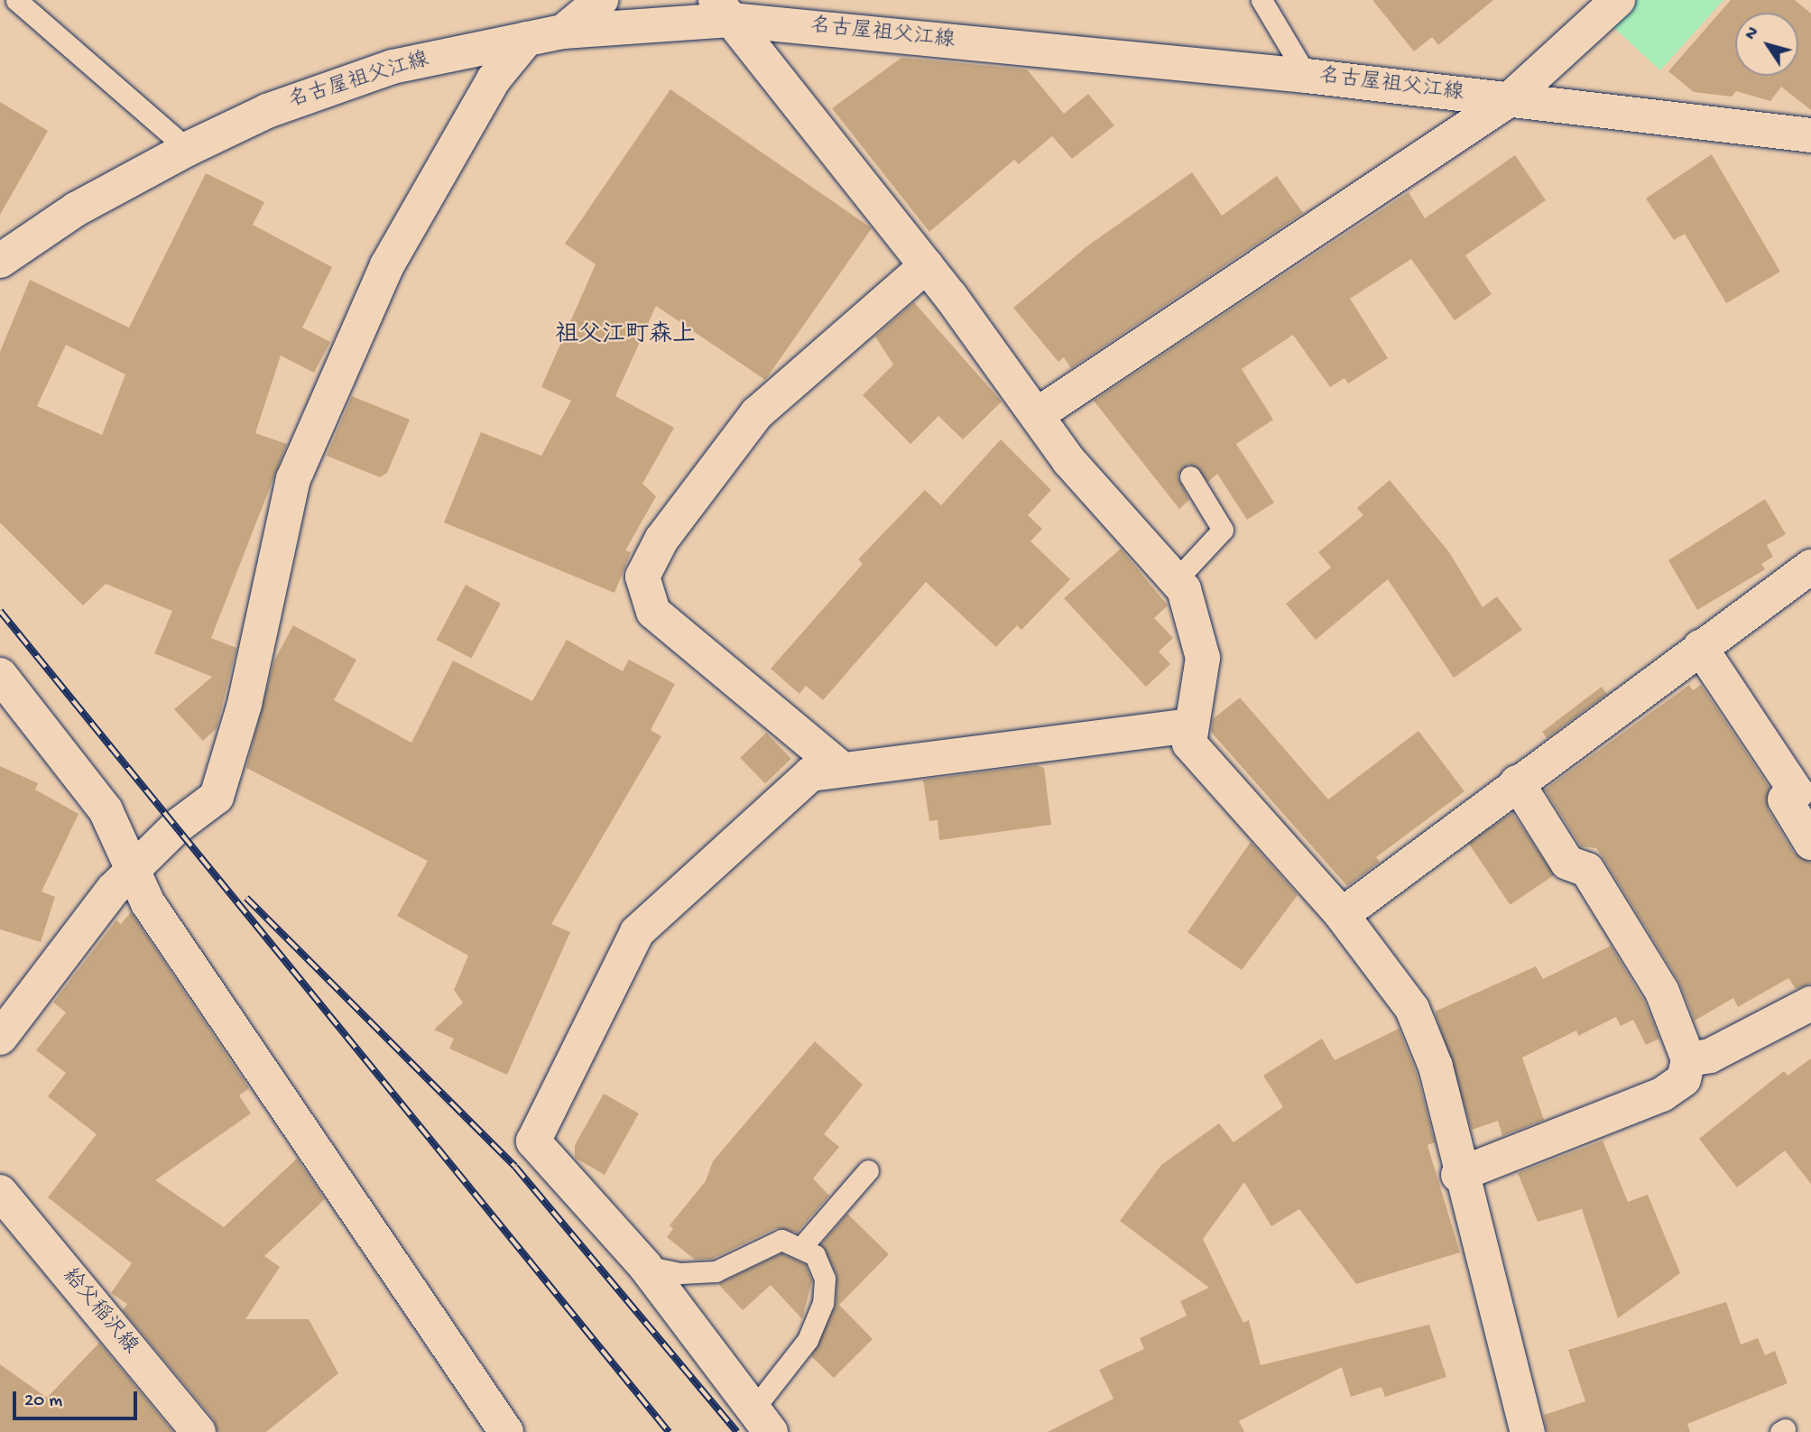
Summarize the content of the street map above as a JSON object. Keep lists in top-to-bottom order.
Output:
{
  "streets": {
    "street": ["名古屋祖父江線", "給父稲沢線"]
  },
  "districts": ["祖父江町森上"],
  "scale_bar": "20 m",
  "north": "top left"
}
